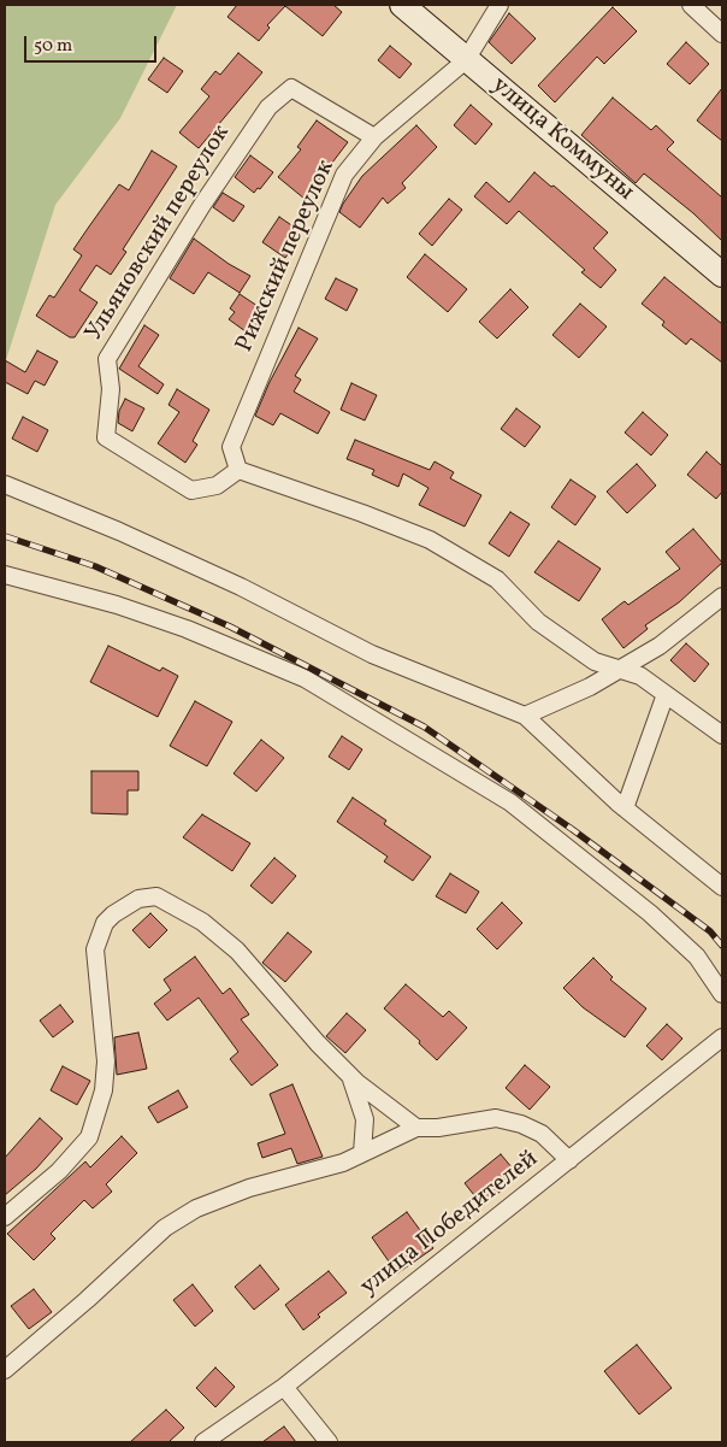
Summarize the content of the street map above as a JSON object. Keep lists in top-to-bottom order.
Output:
{
  "streets": {
    "street": [
      "улица Коммуны",
      "Ульяновский переулок",
      "Рижский переулок",
      "улица Победителей"
    ]
  },
  "crossings": [
    ["улица Коммуны", "Рижский переулок"],
    ["Ульяновский переулок", "Рижский переулок"]
  ],
  "scale_bar": "50 m"
}
